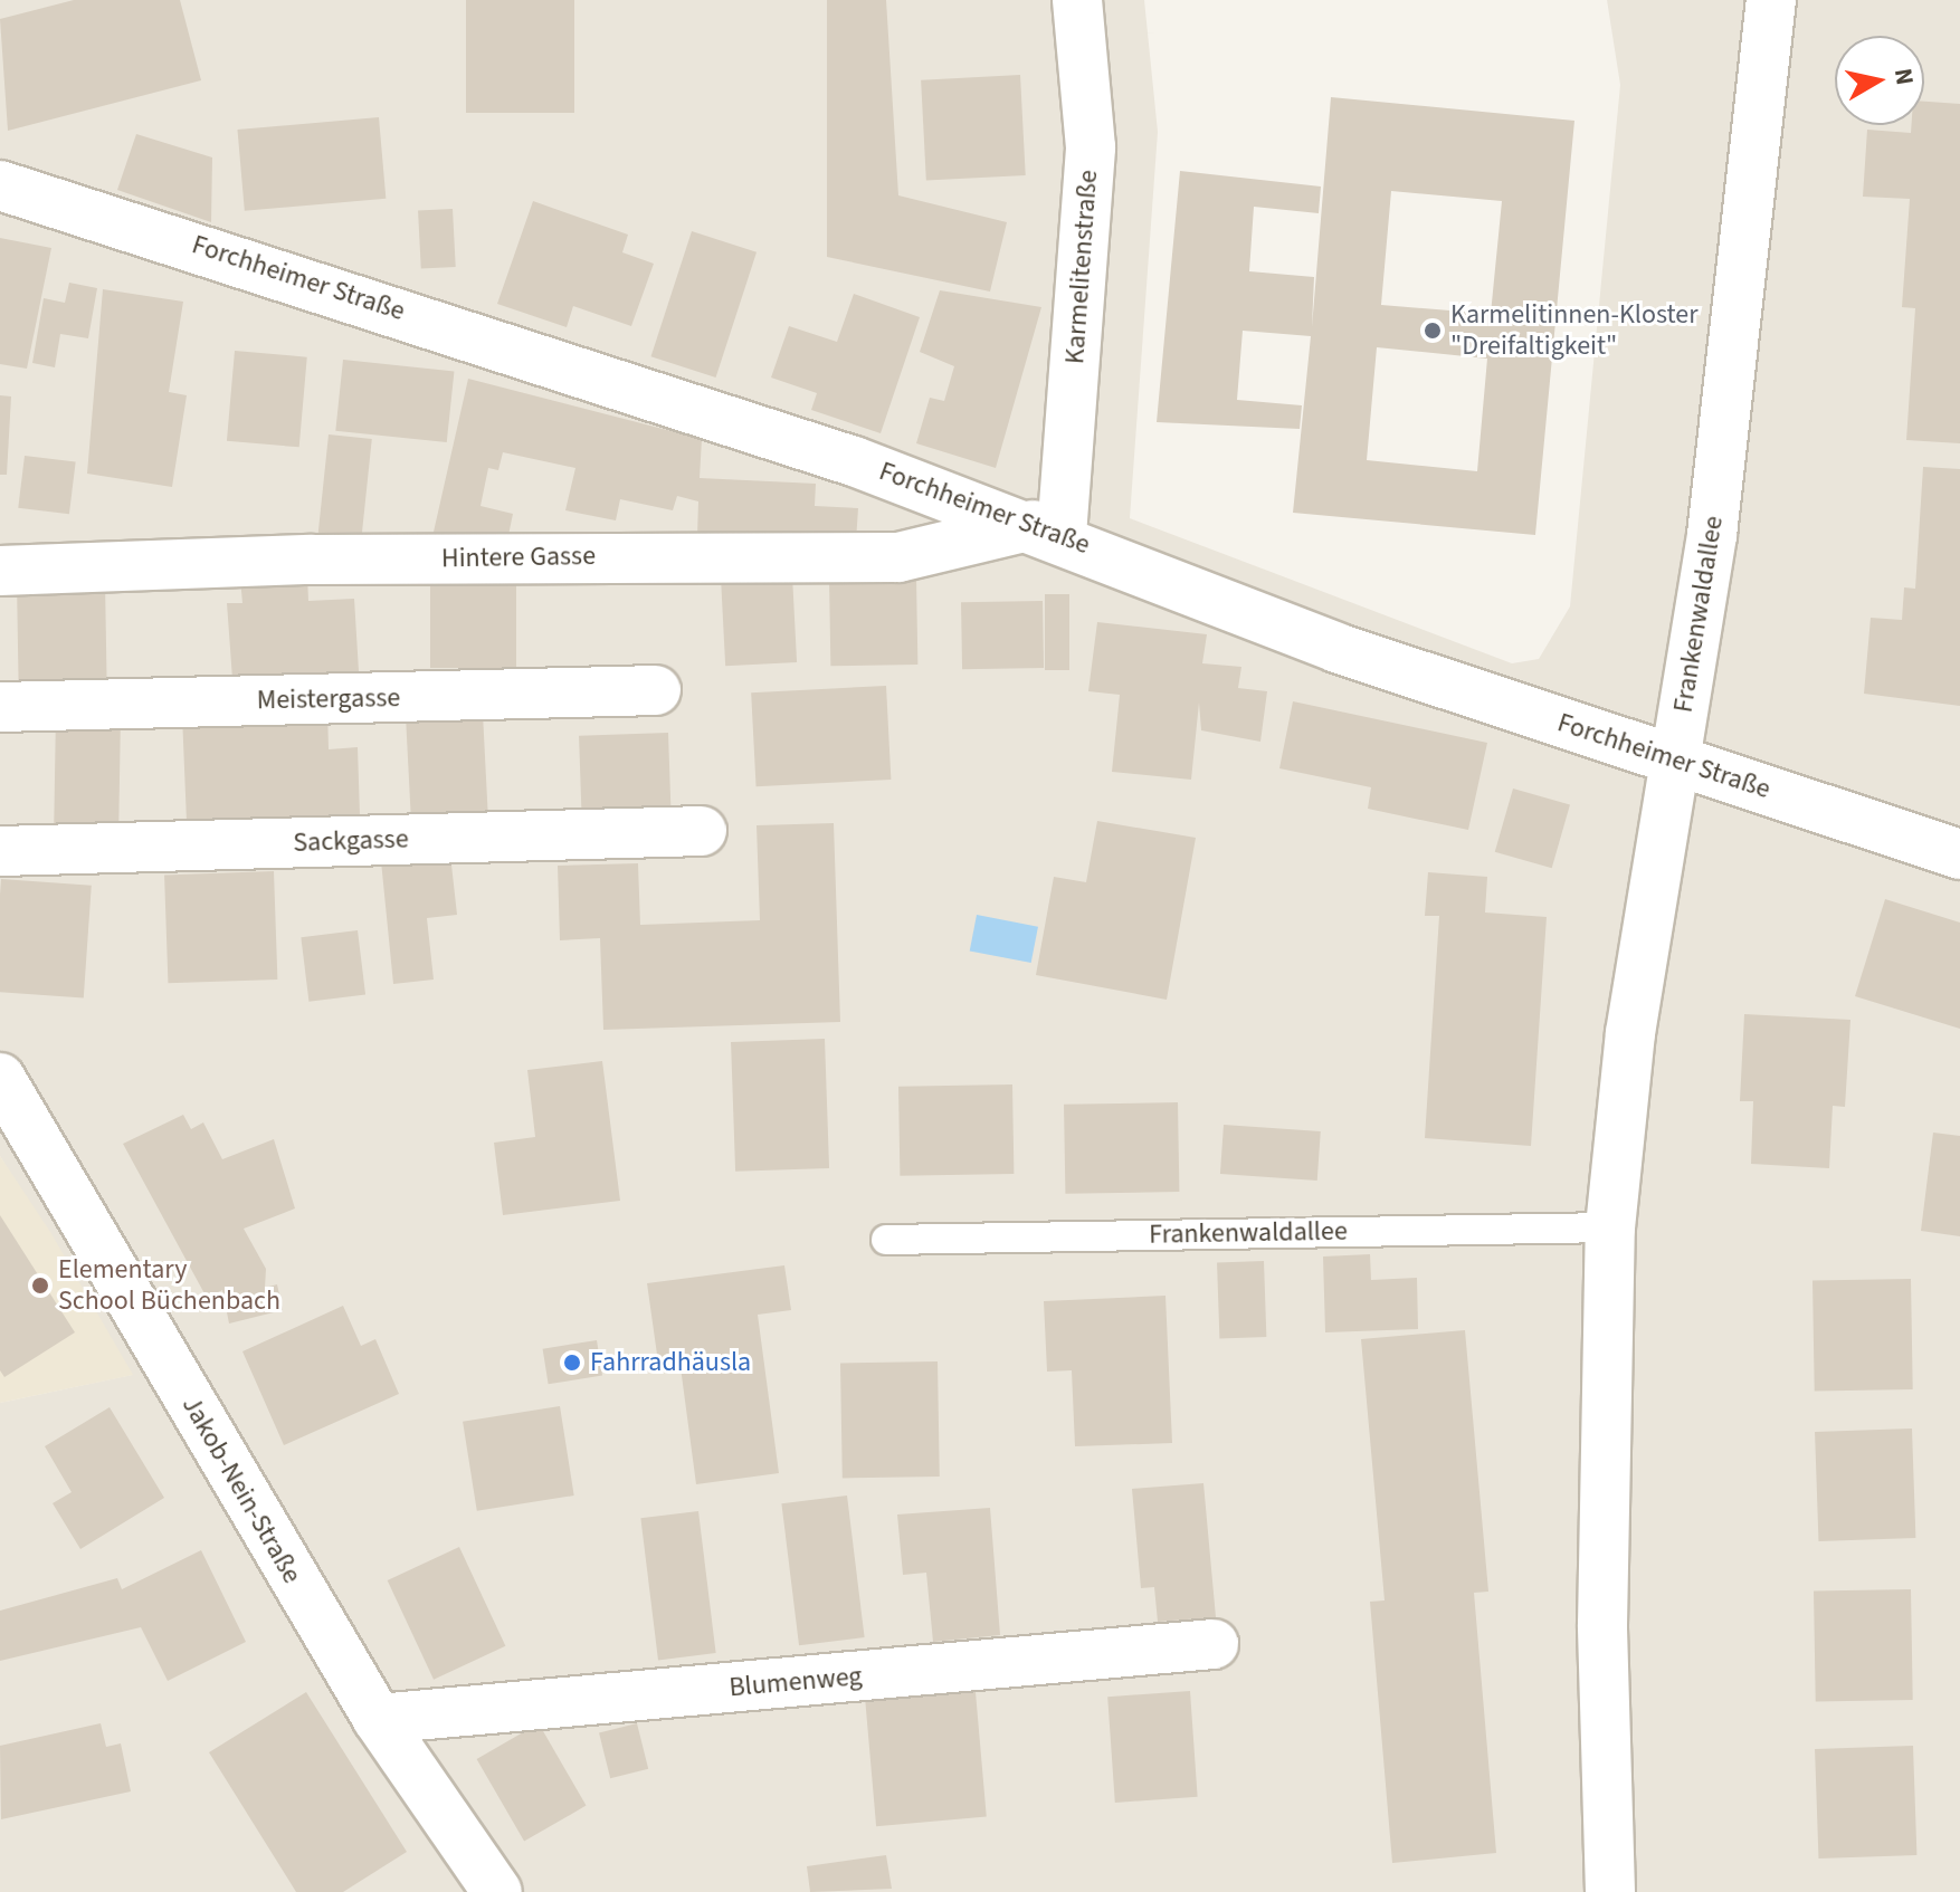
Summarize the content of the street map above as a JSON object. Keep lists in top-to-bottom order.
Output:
{
  "streets": {
    "street": [
      "Karmelitenstraße",
      "Forchheimer Straße",
      "Hintere Gasse",
      "Frankenwaldallee",
      "Meistergasse",
      "Sackgasse",
      "Jakob-Nein-Straße",
      "Blumenweg"
    ]
  },
  "crossings": [
    ["Karmelitenstraße", "Forchheimer Straße"],
    ["Karmelitenstraße", "Hintere Gasse"],
    ["Forchheimer Straße", "Hintere Gasse"],
    ["Forchheimer Straße", "Frankenwaldallee"],
    ["Jakob-Nein-Straße", "Blumenweg"]
  ],
  "places": ["Karmelitinnen-Kloster \"Dreifaltigkeit\"", "Elementary School Büchenbach", "Fahrradhäusla"],
  "north": "right"
}
